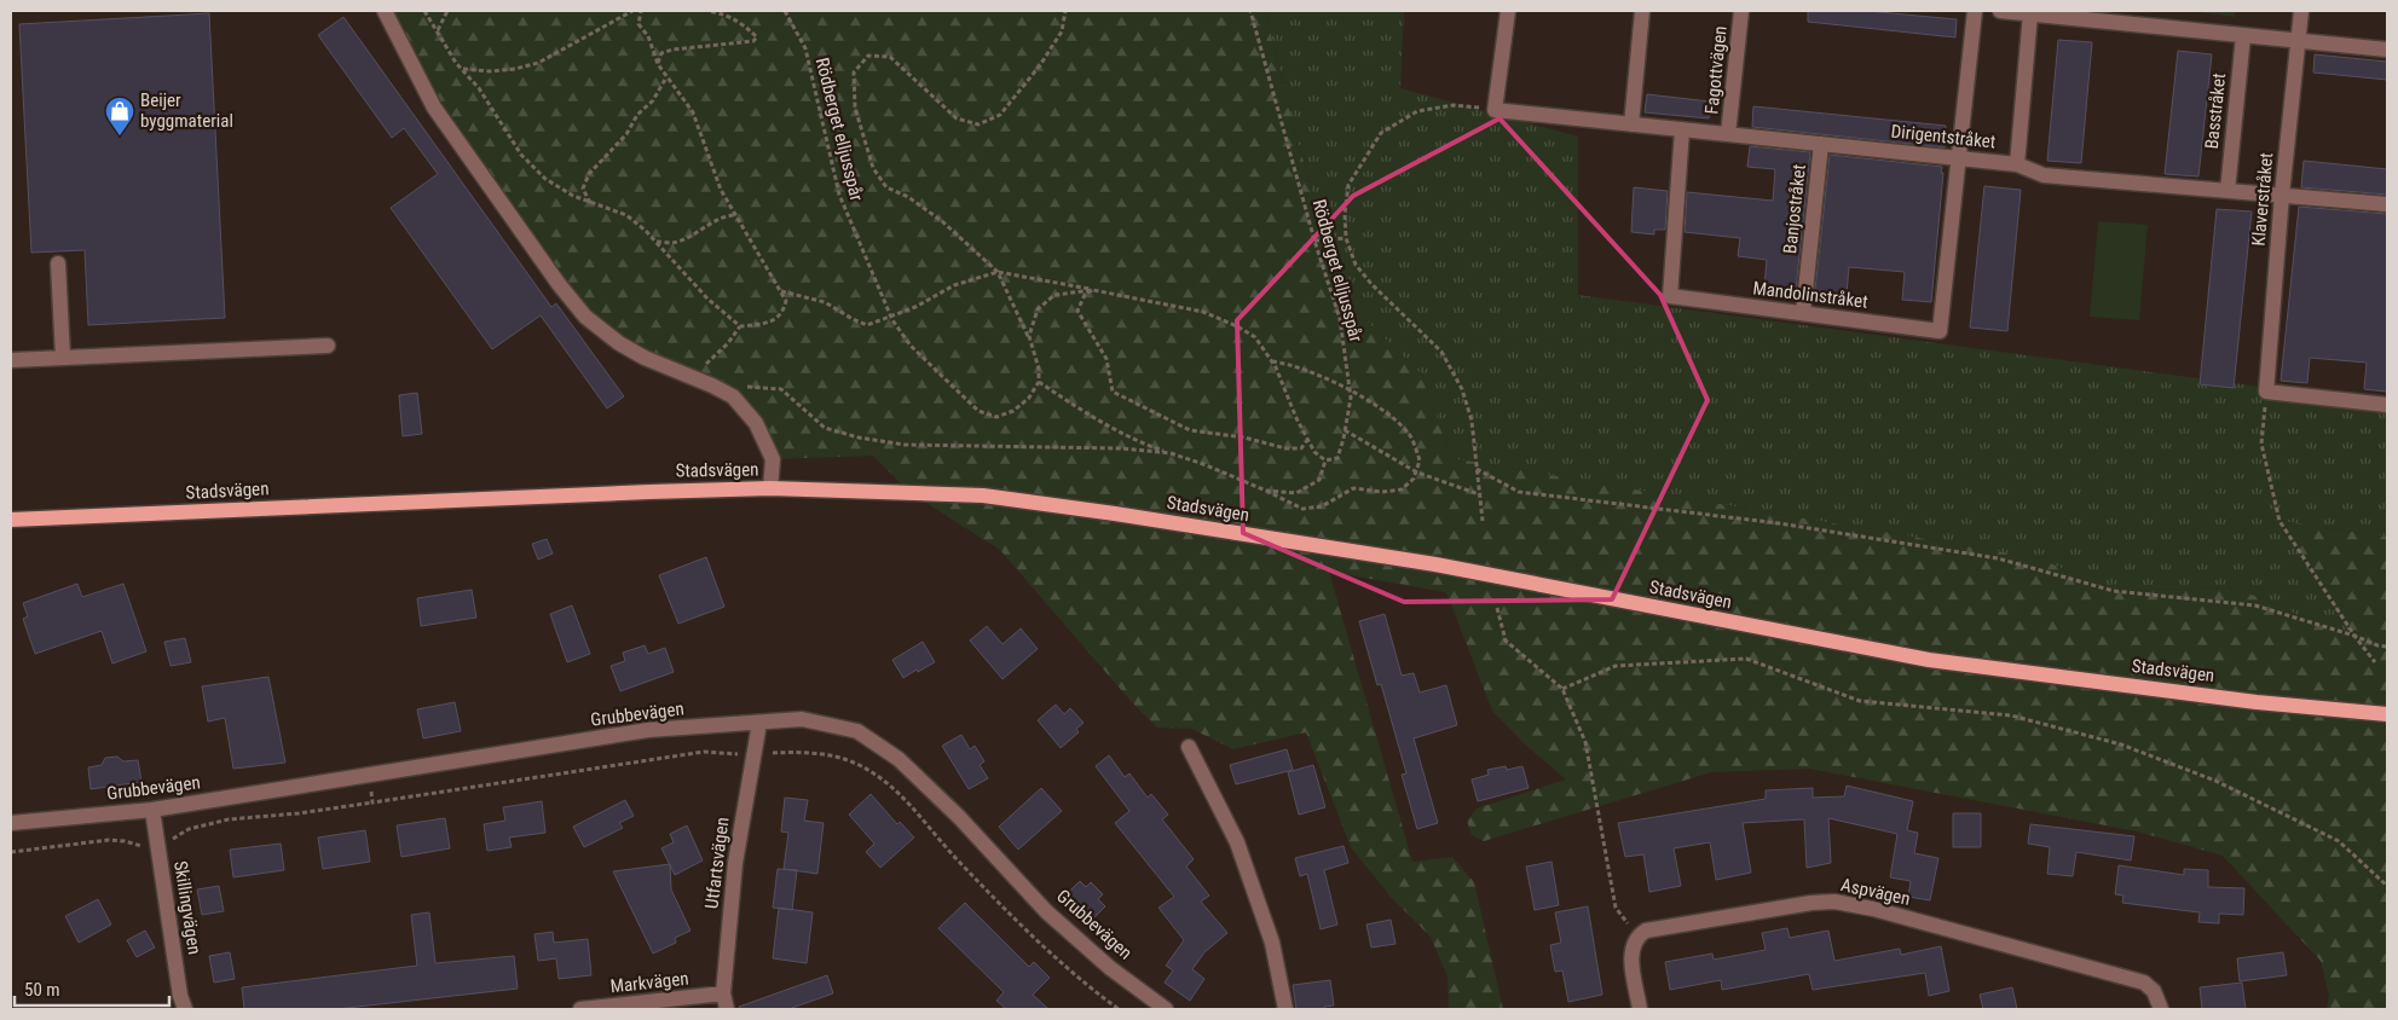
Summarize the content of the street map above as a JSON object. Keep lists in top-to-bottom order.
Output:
{
  "streets": {
    "main road": ["Stadsvägen"],
    "street": [
      "Fagottvägen",
      "Basstråket",
      "Dirigentstråket",
      "Klaverstråket",
      "Banjostråket",
      "Mandolinstråket",
      "Grubbevägen",
      "Utfartsvägen",
      "Aspvägen",
      "Skillingvägen",
      "Markvägen"
    ],
    "path": ["Rödberget elljusspår"]
  },
  "crossings": [
    ["Fagottvägen", "Dirigentstråket"],
    ["Basstråket", "Dirigentstråket"],
    ["Dirigentstråket", "Klaverstråket"],
    ["Dirigentstråket", "Banjostråket"],
    ["Dirigentstråket", "Mandolinstråket"],
    ["Banjostråket", "Mandolinstråket"],
    ["Grubbevägen", "Utfartsvägen"],
    ["Grubbevägen", "Skillingvägen"],
    ["Utfartsvägen", "Markvägen"]
  ],
  "places": {
    "shop": ["Beijer byggmaterial"]
  },
  "scale_bar": "50 m"
}
